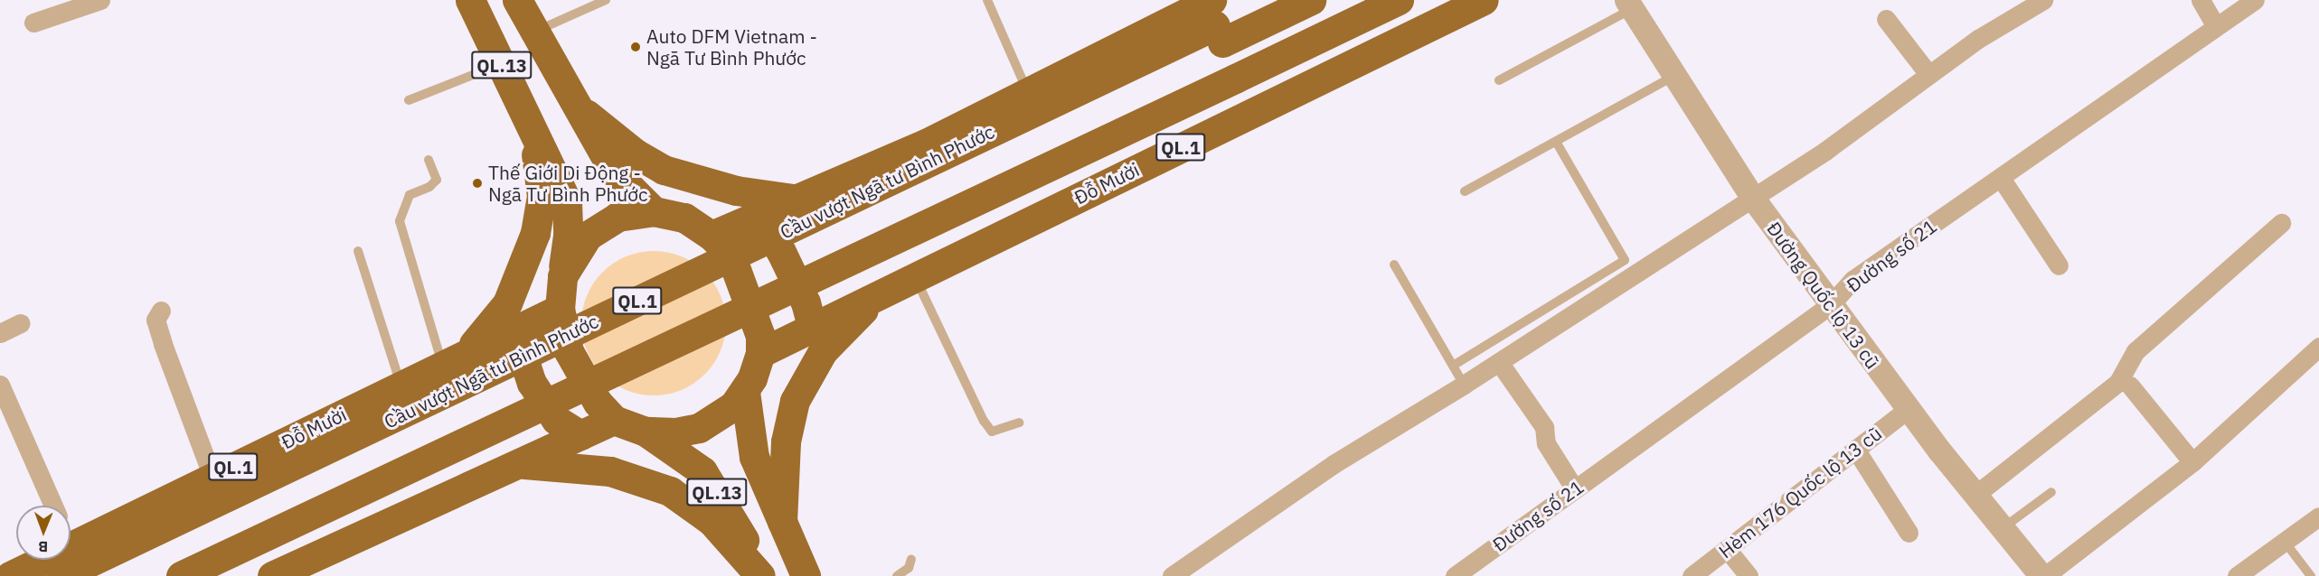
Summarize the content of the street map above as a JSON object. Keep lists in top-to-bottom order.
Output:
{
  "streets": {
    "highway": [
      "QL.13",
      "QL.1",
      "Cầu vượt Ngã tư Bình Phước",
      "Đỗ Mười"
    ],
    "street": ["Đường số 21", "Đường Quốc lộ 13 cũ", "Hèm 176 Quốc lộ 13 cũ"]
  },
  "crossings": [
    ["QL.13", "QL.1"],
    ["QL.13", "Đỗ Mười"],
    ["QL.1", "Cầu vượt Ngã tư Bình Phước"],
    ["Đường số 21", "Đường Quốc lộ 13 cũ"],
    ["Đường Quốc lộ 13 cũ", "Hèm 176 Quốc lộ 13 cũ"]
  ],
  "places": ["Auto DFM Vietnam - Ngã Tư Bình Phước", "Thế Giới Di Động - Ngã Tư Bình Phước"],
  "north": "bottom"
}
